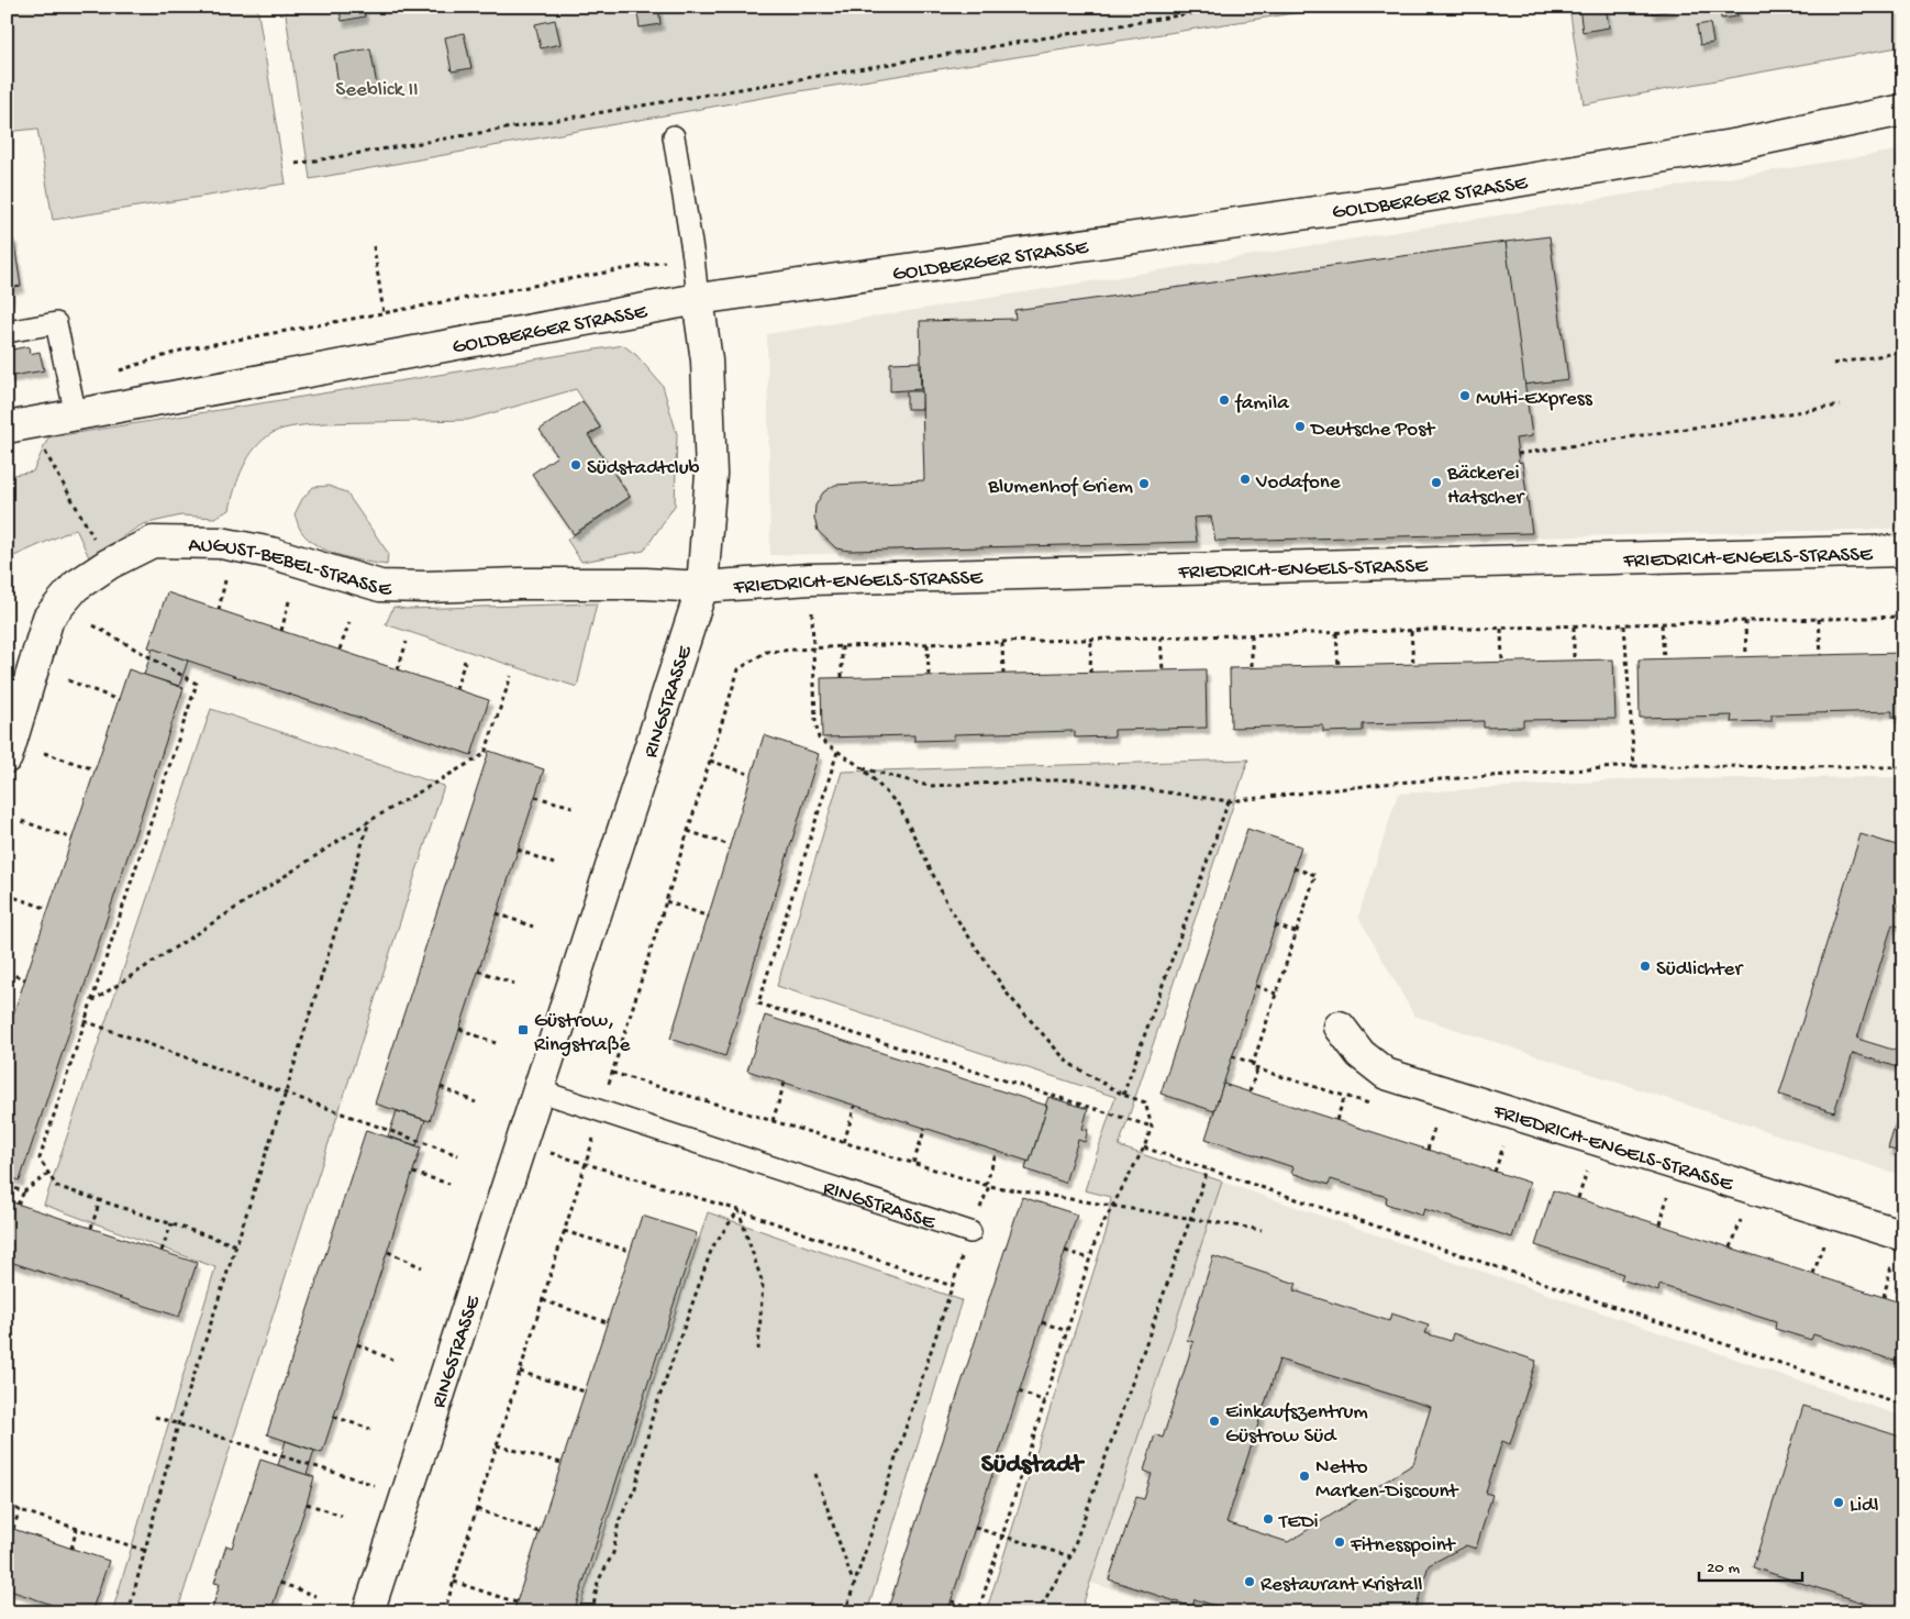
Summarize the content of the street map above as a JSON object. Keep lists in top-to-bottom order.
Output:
{
  "streets": {
    "street": [
      "GOLDBERGER STRASSE",
      "FRIEDRICH-ENGELS-STRASSE",
      "AUGUST-BEBEL-STRASSE",
      "RINGSTRASSE"
    ]
  },
  "crossings": [
    ["GOLDBERGER STRASSE", "RINGSTRASSE"],
    ["FRIEDRICH-ENGELS-STRASSE", "AUGUST-BEBEL-STRASSE"],
    ["FRIEDRICH-ENGELS-STRASSE", "RINGSTRASSE"],
    ["AUGUST-BEBEL-STRASSE", "RINGSTRASSE"]
  ],
  "districts": ["Südstadt"],
  "parks": ["Seeblick II"],
  "places": {
    "other": [
      "Multi-Express",
      "famila",
      "Deutsche Post",
      "Südstadtclub",
      "Vodafone",
      "Bäckerei Hatscher",
      "Blumenhof Griem",
      "Südlichter",
      "Einkaufszentrum Güstrow Süd",
      "Netto Marken-Discount",
      "Lidl",
      "TEDi",
      "Fitnesspoint",
      "Restaurant Kristall"
    ],
    "transit": ["Güstrow, Ringstraße"]
  },
  "scale_bar": "20 m"
}
